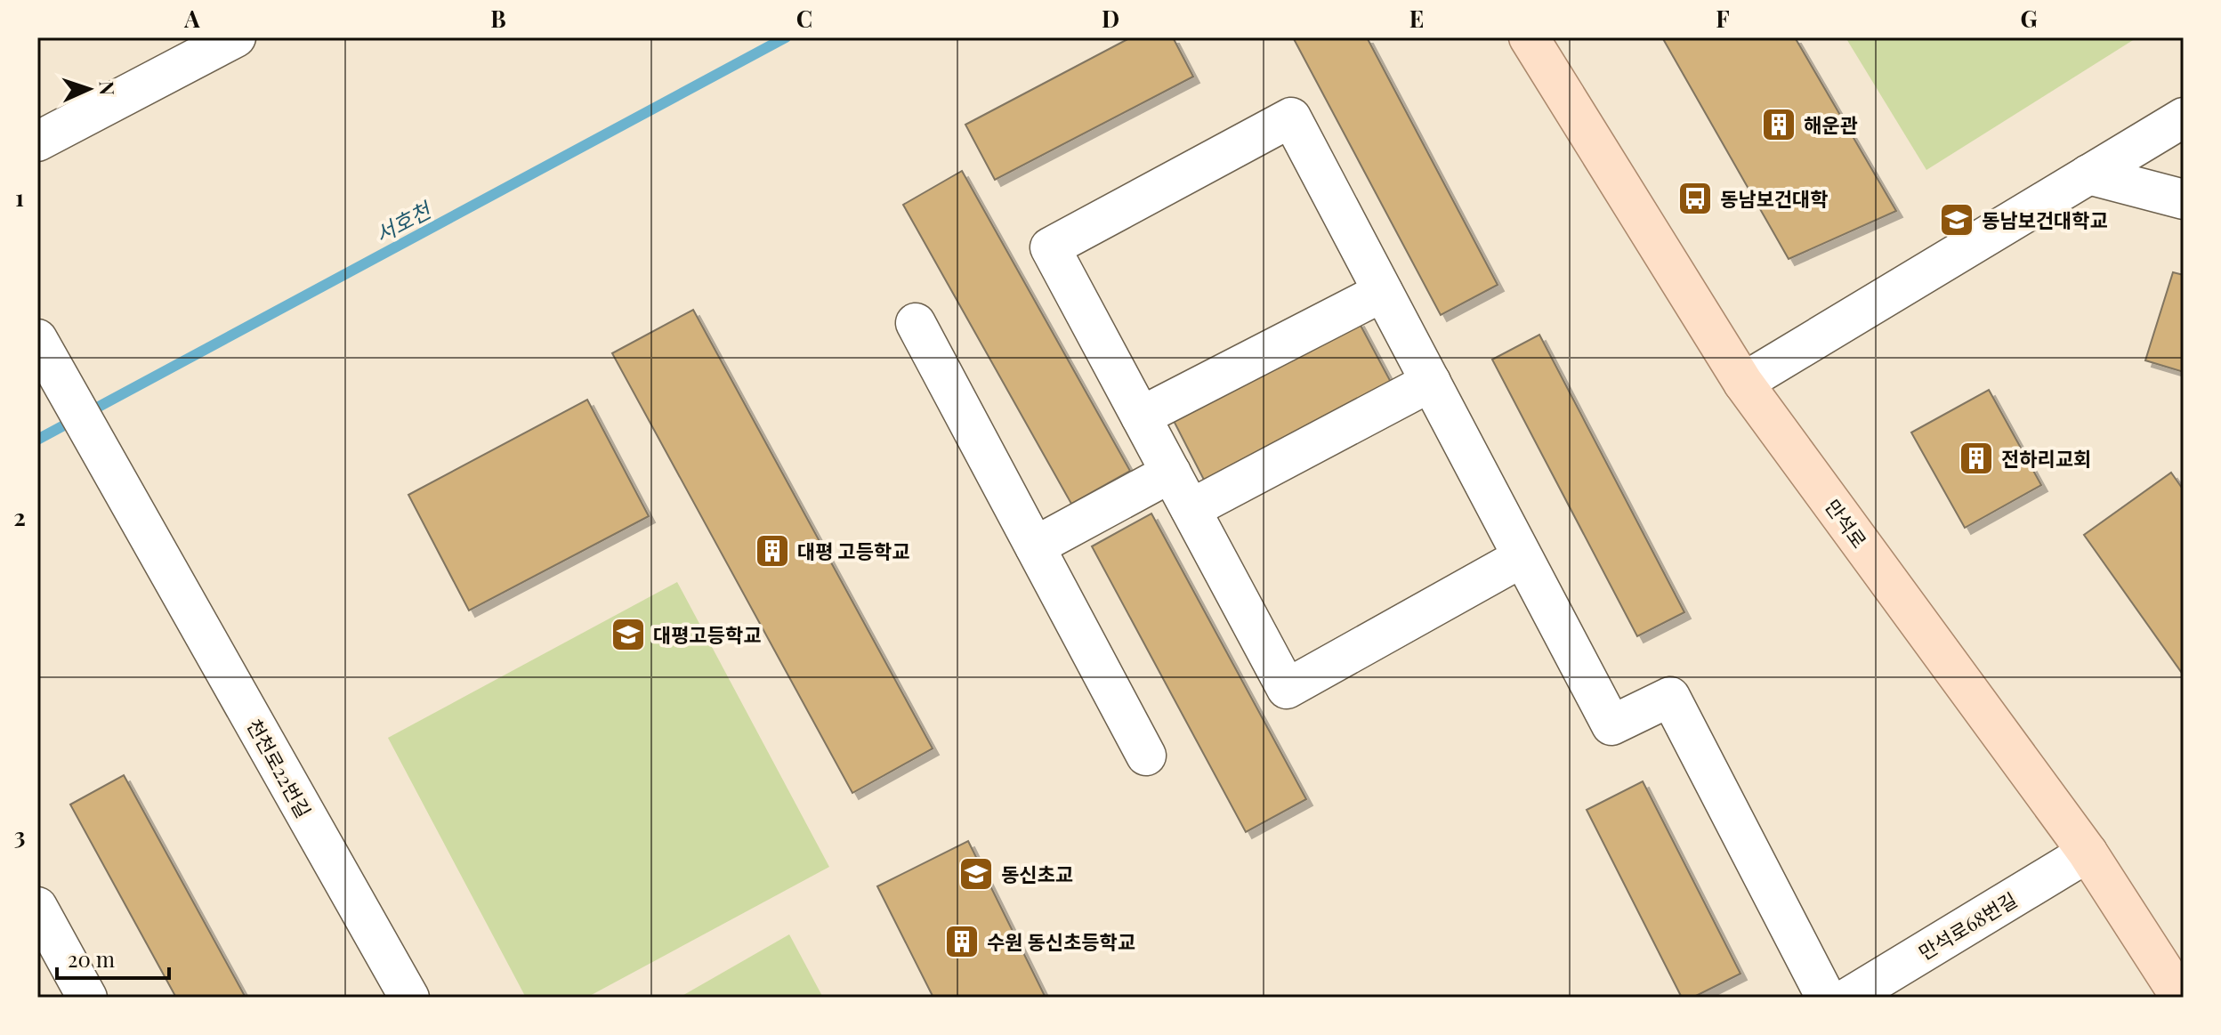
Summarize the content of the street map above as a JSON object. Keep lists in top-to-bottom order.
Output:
{
  "streets": {
    "main road": ["만석로"],
    "street": ["천천로22번길", "만석로68번길"]
  },
  "crossings": [
    ["만석로", "만석로68번길"]
  ],
  "water": ["서호천"],
  "places": {
    "building": [
      "해운관",
      "전하리교회",
      "대평 고등학교",
      "수원 동신초등학교"
    ],
    "bus stop": ["동남보건대학"],
    "school or university": ["동남보건대학교", "대평고등학교", "동신초교"]
  },
  "scale_bar": "20 m",
  "north": "right",
  "grid": {
    "columns": [
      "A",
      "B",
      "C",
      "D",
      "E",
      "F",
      "G"
    ],
    "rows": ["1", "2", "3"]
  }
}
